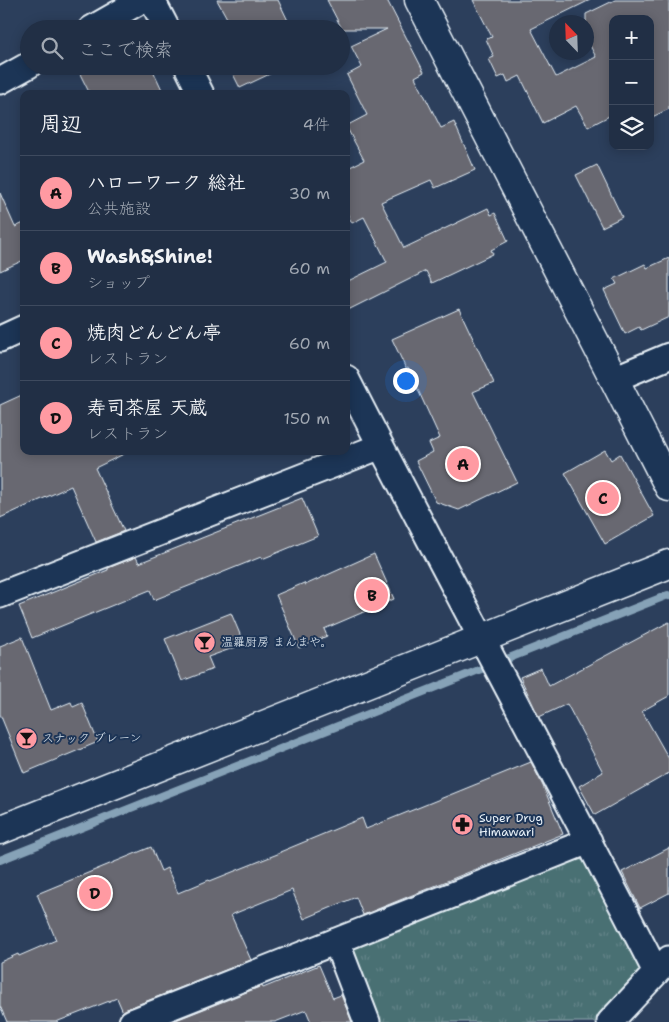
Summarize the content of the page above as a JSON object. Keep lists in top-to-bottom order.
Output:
{
  "places": {
    "bar": ["温羅厨房 まんまや。", "スナック ブレーン"],
    "pharmacy": ["Super Drug Himawari"]
  },
  "north": "top left",
  "page": {
    "map_buttons": ["+", "−"],
    "search": "ここで検索",
    "heading": ["周辺", "4件"],
    "list": [
      {
        "mark": "A",
        "name": "ハローワーク 総社",
        "note": "公共施設",
        "value": "30 m"
      },
      {
        "mark": "B",
        "name": "Wash&Shine!",
        "note": "ショップ",
        "value": "60 m"
      },
      {
        "mark": "C",
        "name": "焼肉どんどん亭",
        "note": "レストラン",
        "value": "60 m"
      },
      {
        "mark": "D",
        "name": "寿司茶屋 天蔵",
        "note": "レストラン",
        "value": "150 m"
      }
    ],
    "pins": [
      "A",
      "C",
      "B",
      "D"
    ]
  }
}
